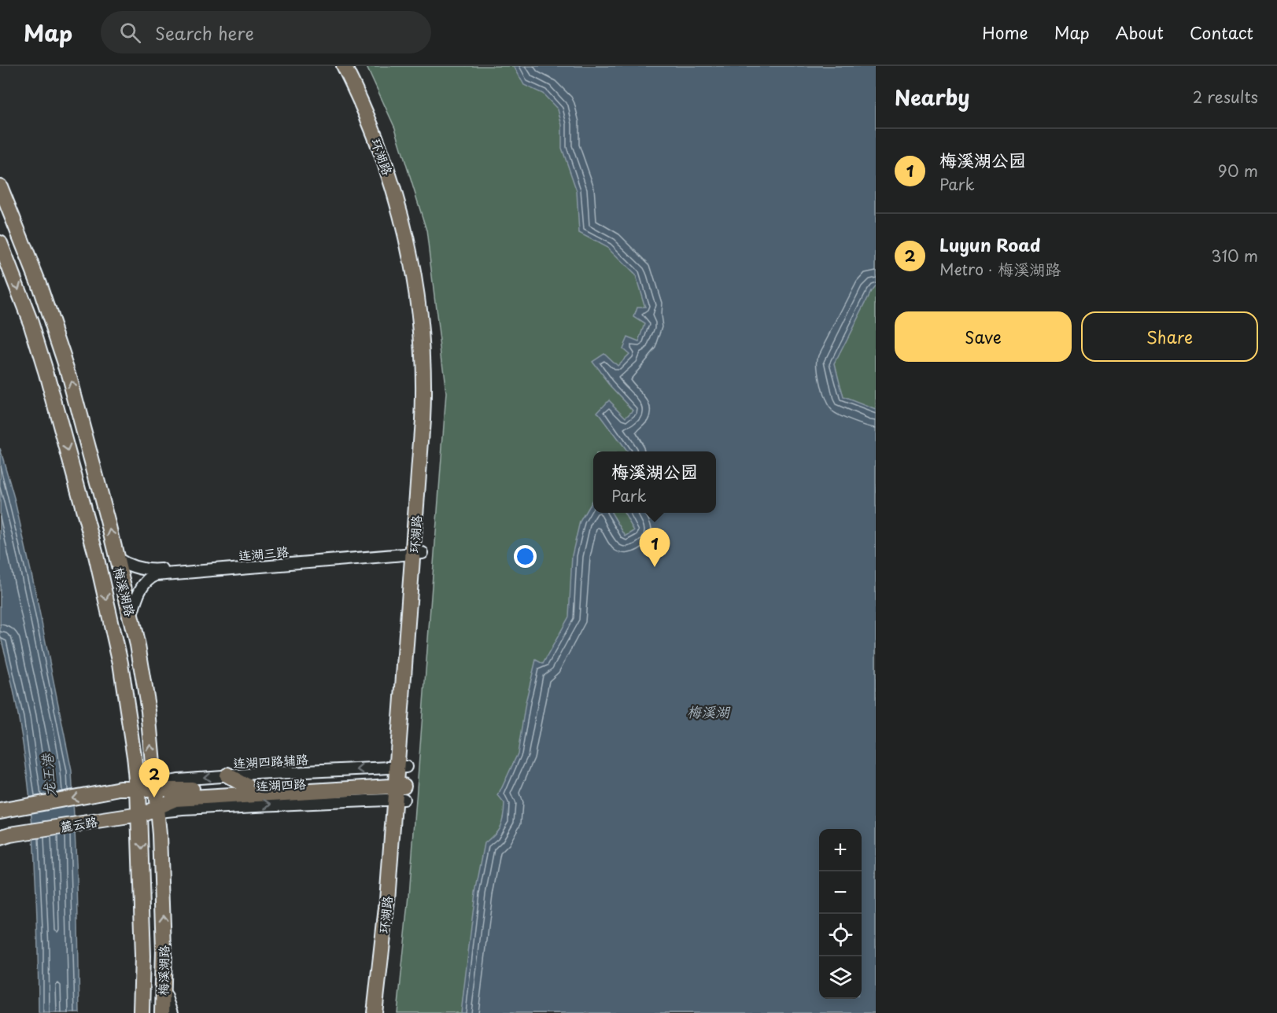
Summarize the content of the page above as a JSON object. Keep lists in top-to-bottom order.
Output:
{
  "streets": {
    "main road": [
      "环湖路",
      "梅溪湖路",
      "连湖四路",
      "麓云路"
    ],
    "street": ["连湖三路", "连湖四路辅路"]
  },
  "crossings": [
    ["环湖路", "连湖三路"],
    ["环湖路", "连湖四路辅路"],
    ["环湖路", "连湖四路"],
    ["连湖三路", "梅溪湖路"],
    ["梅溪湖路", "连湖四路辅路"],
    ["梅溪湖路", "连湖四路"],
    ["梅溪湖路", "麓云路"],
    ["连湖四路辅路", "连湖四路"],
    ["连湖四路", "麓云路"]
  ],
  "water": ["梅溪湖", "龙王港"],
  "page": {
    "header": "Map",
    "search": "Search here",
    "nav": [
      "Home",
      "Map",
      "About",
      "Contact"
    ],
    "heading": ["Nearby", "2 results"],
    "list": [
      {
        "mark": "1",
        "name": "梅溪湖公园",
        "note": "Park",
        "value": "90 m"
      },
      {
        "mark": "2",
        "name": "Luyun Road",
        "note": "Metro · 梅溪湖路",
        "value": "310 m"
      }
    ],
    "buttons": ["Save", "Share"],
    "popup": ["梅溪湖公园", "Park"],
    "pins": ["1", "2"],
    "map_buttons": ["+", "−"]
  }
}
